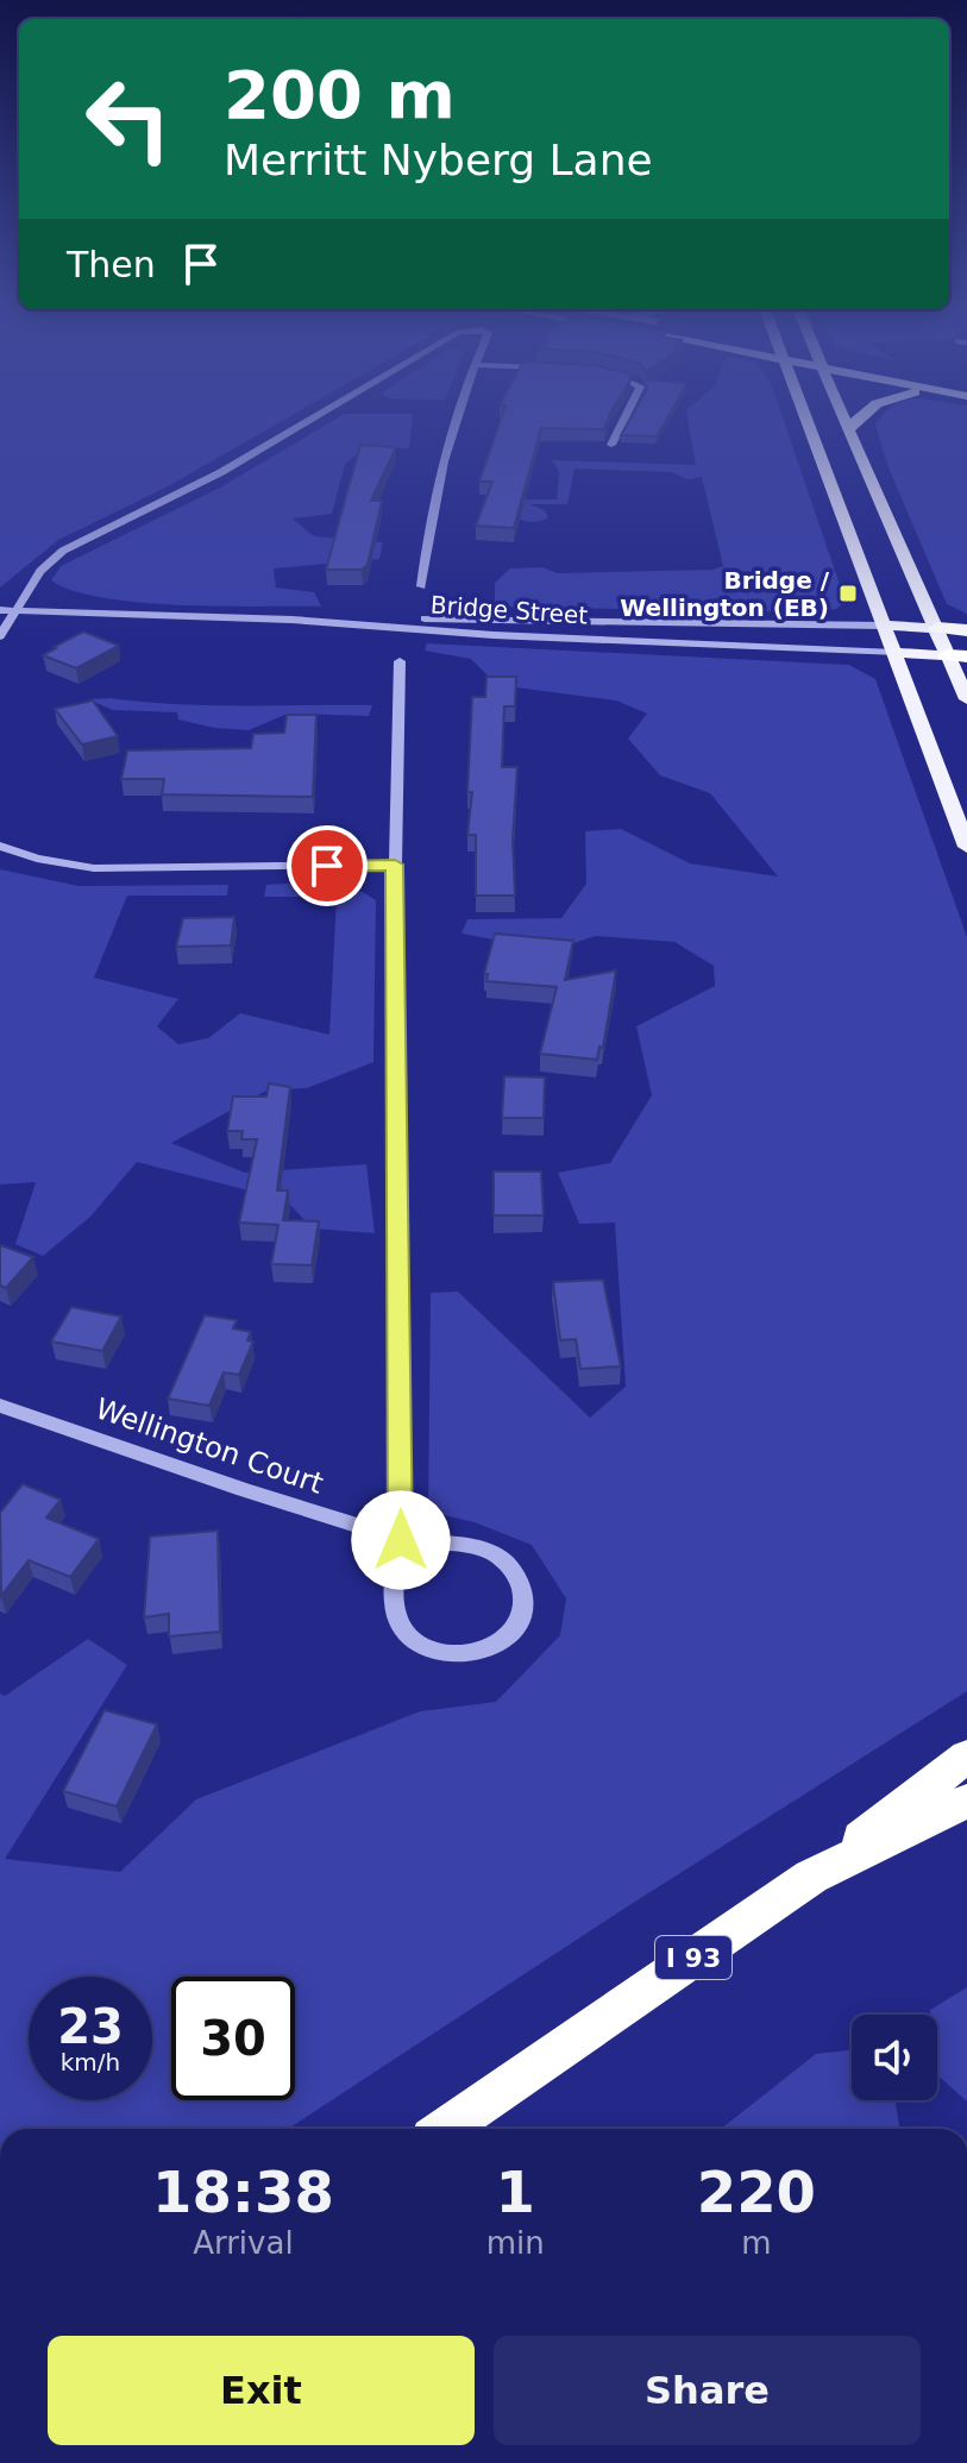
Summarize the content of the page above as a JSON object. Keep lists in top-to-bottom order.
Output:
{
  "streets": {
    "highway": ["I 93"],
    "main road": ["Bridge Street"],
    "street": ["Wellington Court"]
  },
  "places": {
    "transit": ["Bridge / Wellington (EB)"]
  },
  "page": {
    "turn": ["200 m", "Merritt Nyberg Lane"],
    "then": "Then",
    "speed": "23 km/h",
    "limit": "30",
    "eta": [
      "18:38",
      "Arrival",
      "1",
      "min",
      "220",
      "m"
    ],
    "buttons": ["Exit", "Share"]
  }
}
